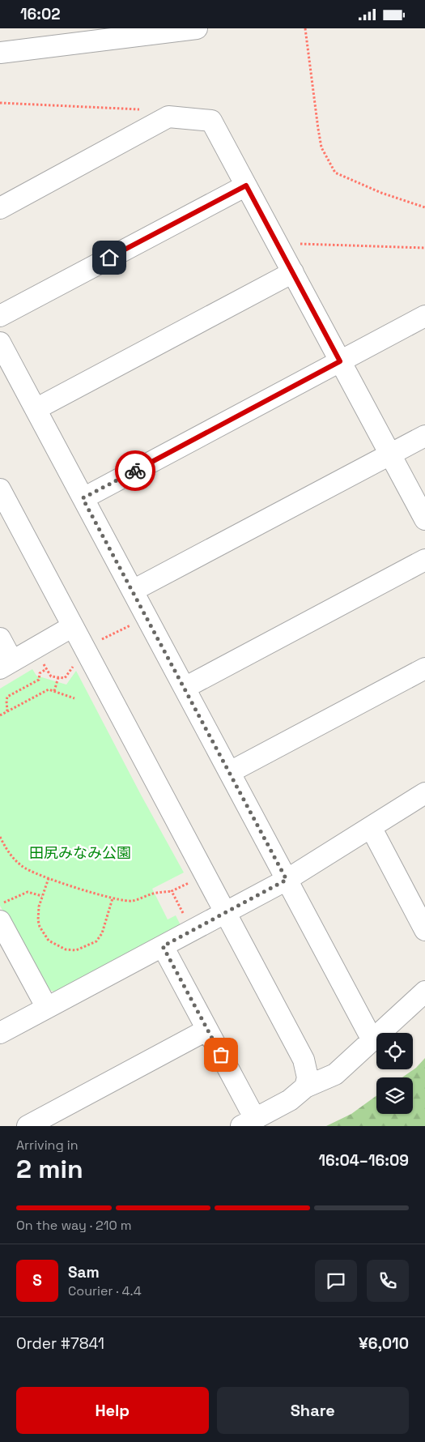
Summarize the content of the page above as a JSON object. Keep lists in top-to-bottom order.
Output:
{
  "parks": ["田尻みなみ公園"],
  "page": {
    "status": "16:02",
    "heading": ["2 min", "Arriving in", "16:04–16:09"],
    "panel": [
      "Sam",
      "Courier · 4.4",
      "Order #7841",
      "¥6,010"
    ],
    "bar": "On the way · 210 m",
    "round": "S",
    "buttons": ["Help", "Share"]
  }
}
